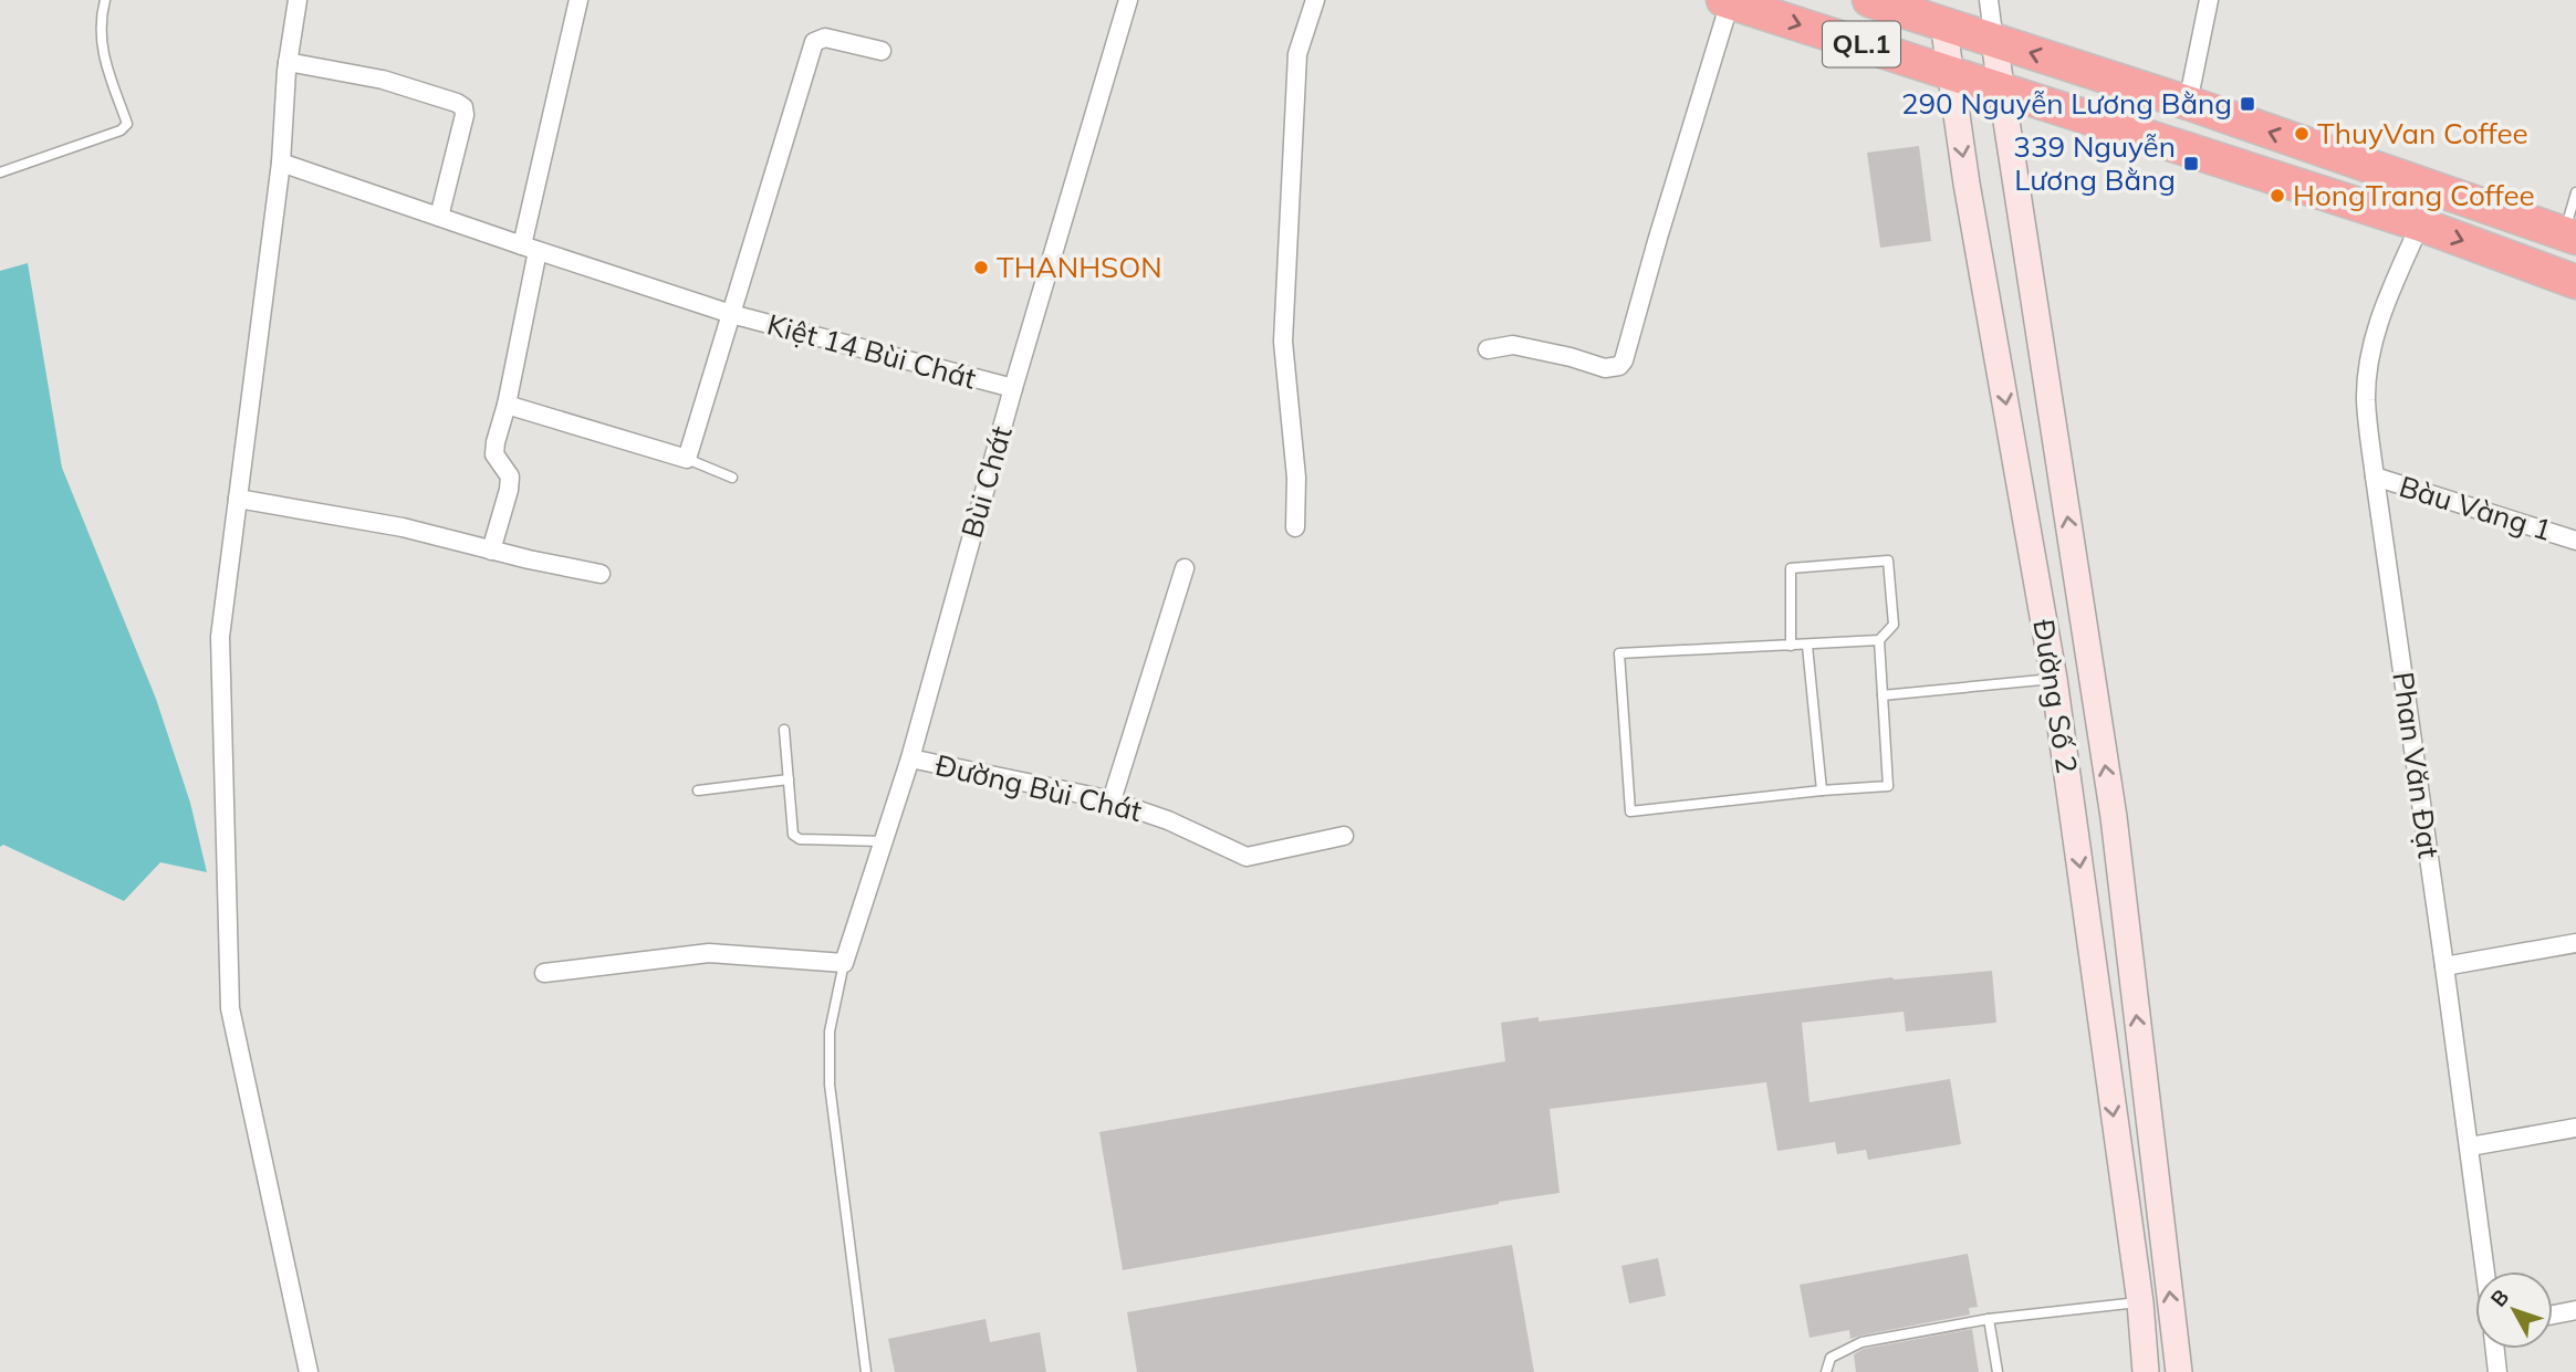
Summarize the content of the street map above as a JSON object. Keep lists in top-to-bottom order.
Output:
{
  "streets": {
    "highway": ["QL.1"],
    "street": [
      "Kiệt 14 Bùi Chát",
      "Bùi Chát",
      "Bàu Vàng 1",
      "Đường Số 2",
      "Phan Văn Đạt",
      "Đường Bùi Chát"
    ]
  },
  "crossings": [
    ["QL.1", "Đường Số 2"],
    ["QL.1", "Phan Văn Đạt"],
    ["Kiệt 14 Bùi Chát", "Bùi Chát"],
    ["Bùi Chát", "Đường Bùi Chát"],
    ["Bàu Vàng 1", "Phan Văn Đạt"]
  ],
  "places": {
    "transit": ["290 Nguyễn Lương Bằng", "339 Nguyễn Lương Bằng"],
    "other": ["ThuyVan Coffee", "HongTrang Coffee", "THANHSON"]
  },
  "north": "top left"
}
